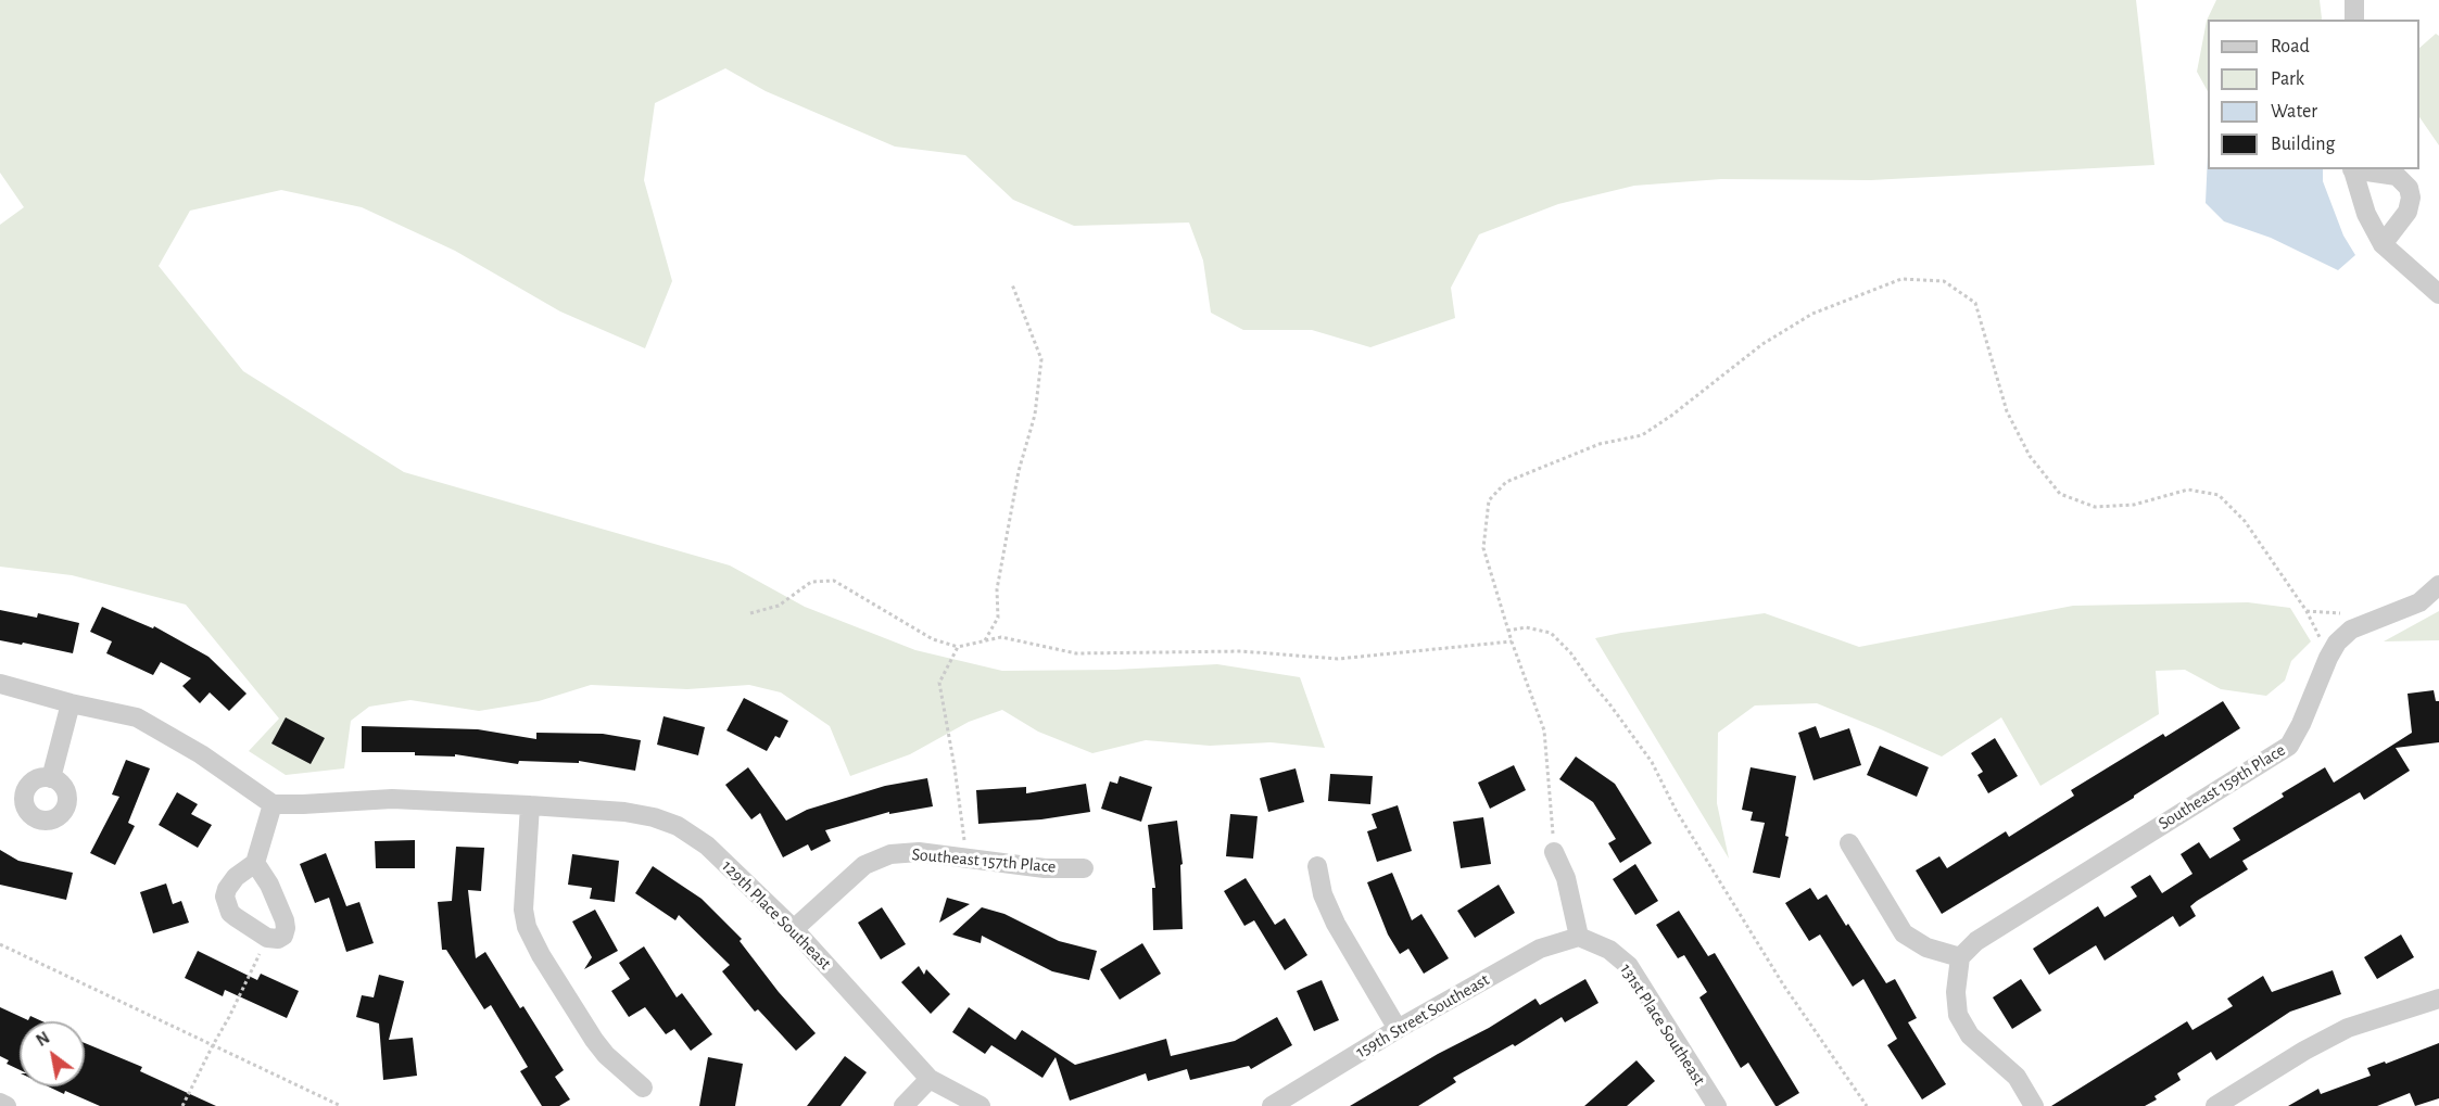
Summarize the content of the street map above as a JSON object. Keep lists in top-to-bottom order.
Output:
{
  "streets": {
    "street": [
      "Southeast 159th Place",
      "Southeast 157th Place",
      "129th Place Southeast",
      "159th Street Southeast",
      "131st Place Southeast"
    ]
  },
  "crossings": [
    ["Southeast 157th Place", "129th Place Southeast"],
    ["159th Street Southeast", "131st Place Southeast"]
  ],
  "legend": [
    "Road",
    "Park",
    "Water",
    "Building"
  ],
  "north": "top left"
}
